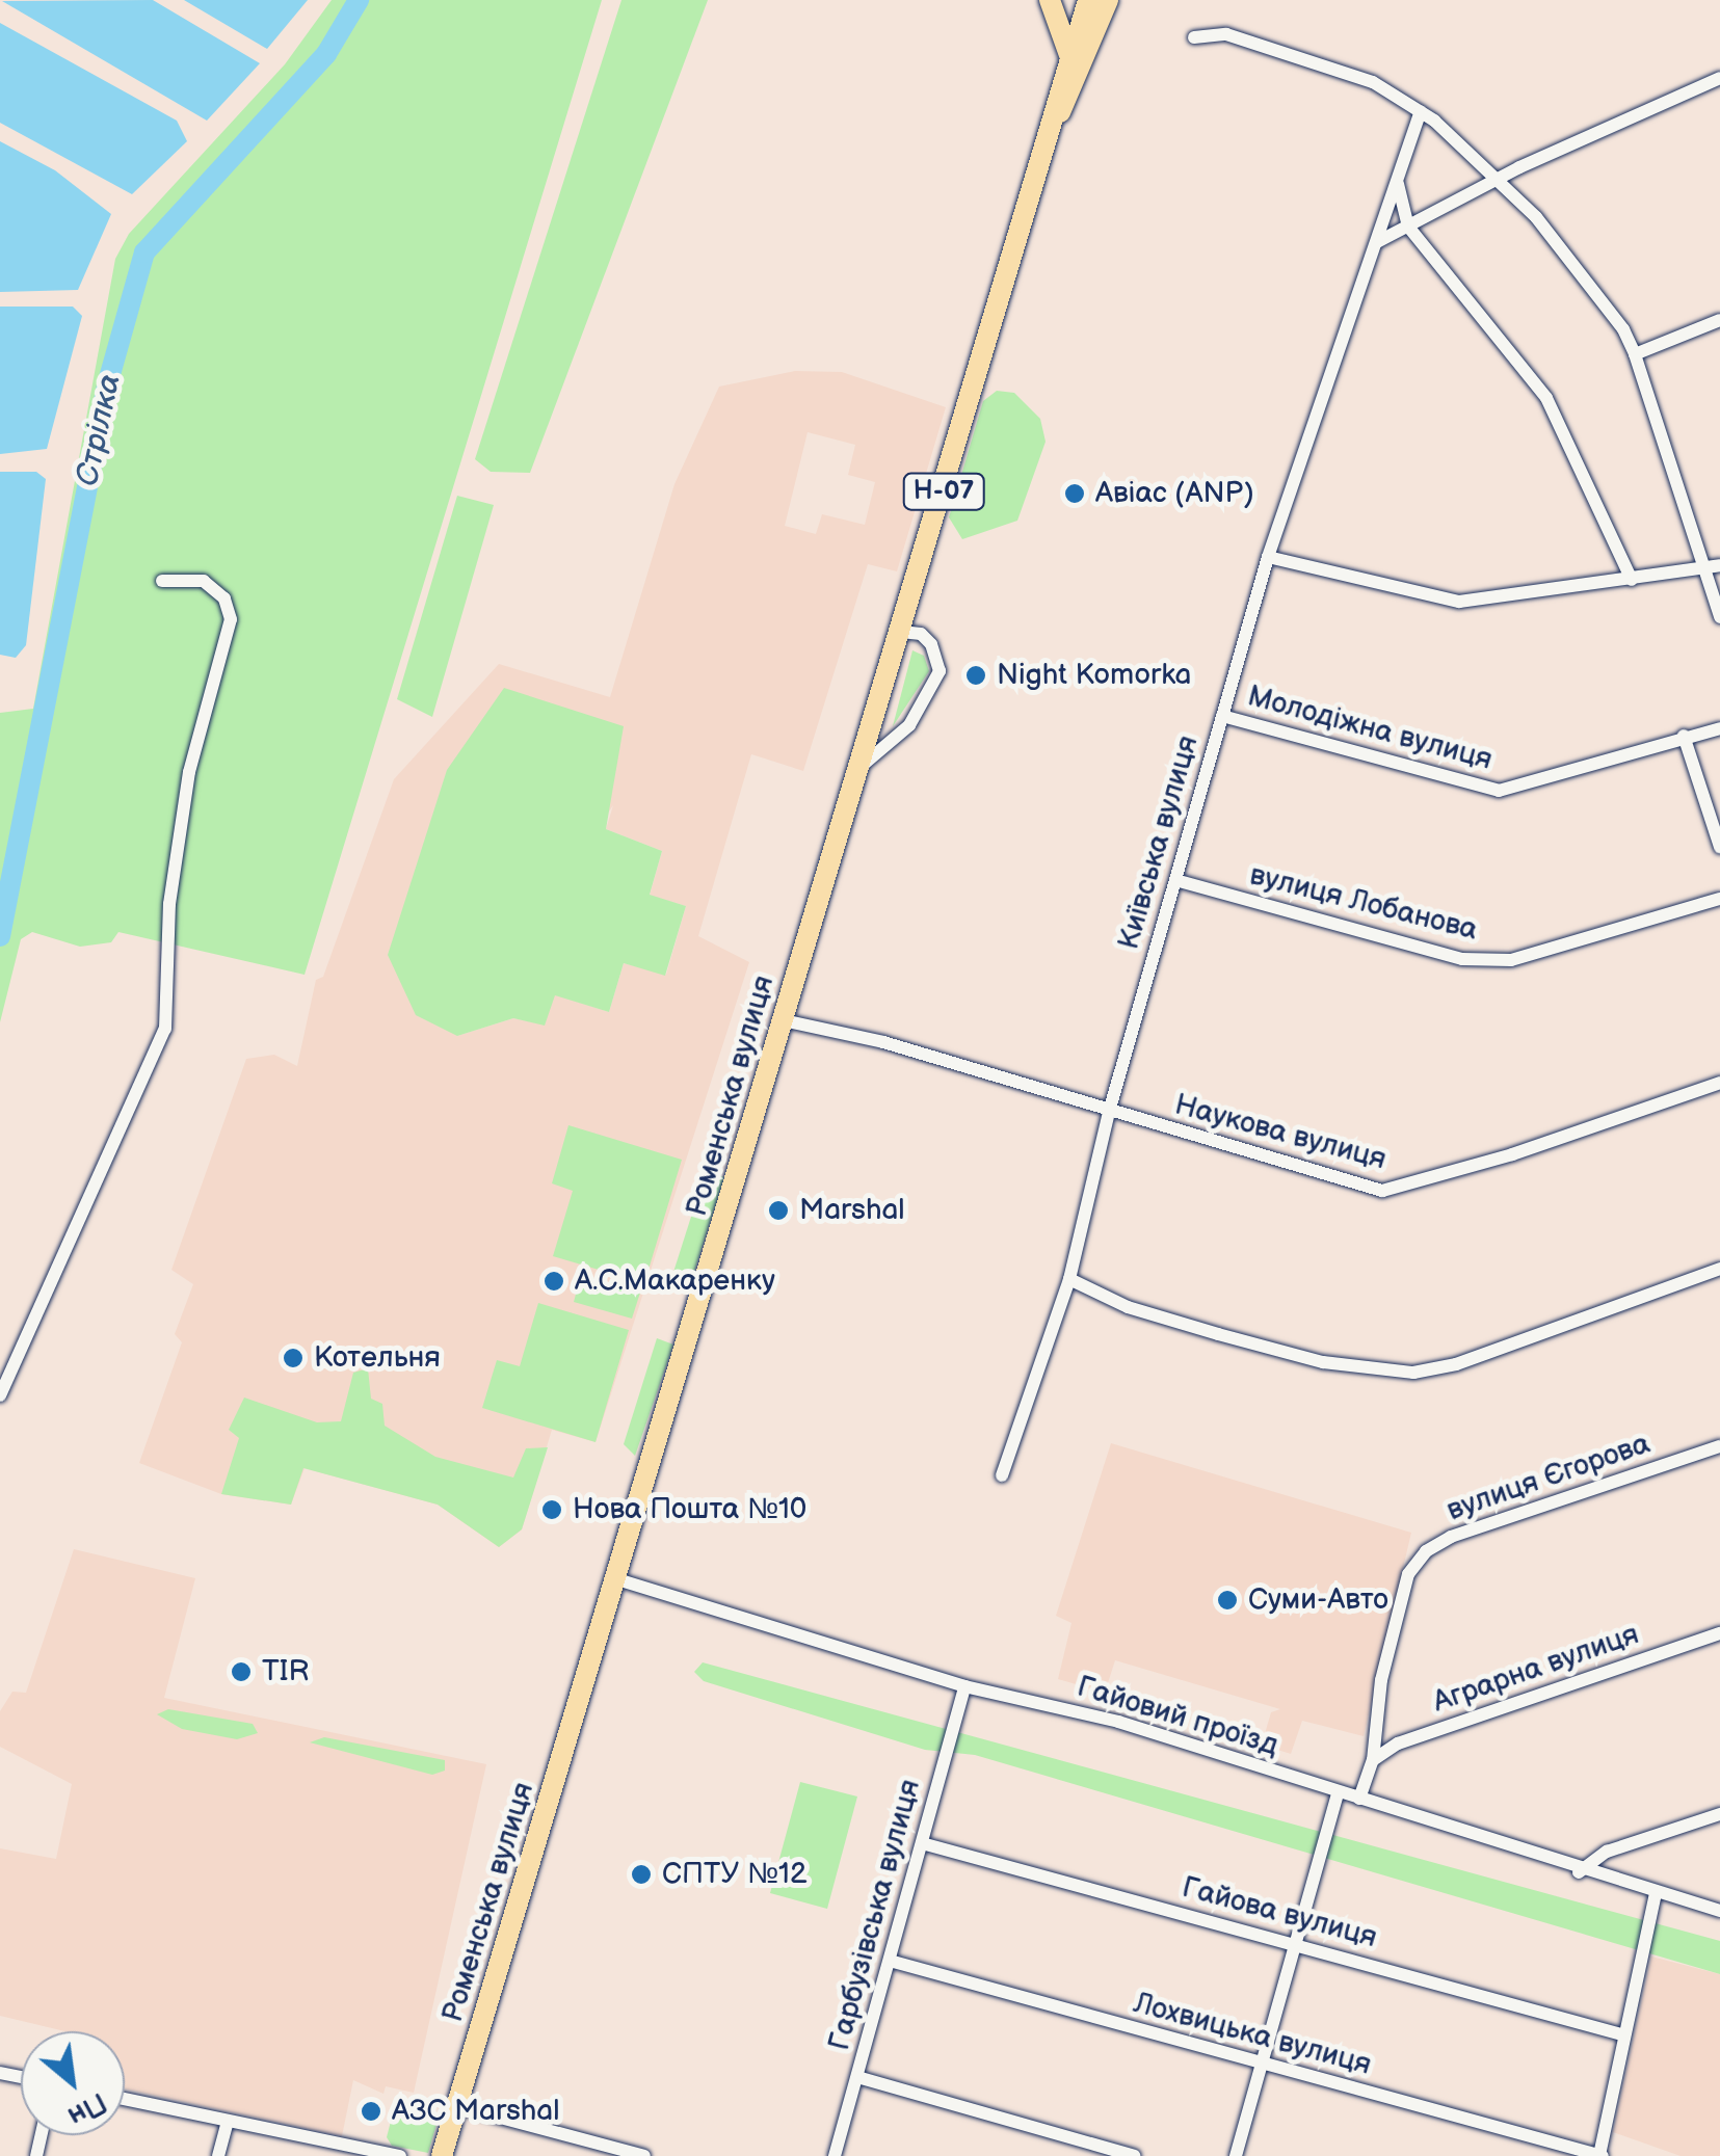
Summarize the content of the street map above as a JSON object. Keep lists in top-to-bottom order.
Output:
{
  "streets": {
    "main road": ["Н-07", "Роменська вулиця"],
    "street": [
      "Молодіжна вулиця",
      "Київська вулиця",
      "вулиця Лобанова",
      "Наукова вулиця",
      "вулиця Єгорова",
      "Аграрна вулиця",
      "Гайовий проїзд",
      "Гайова вулиця",
      "Гарбузівська вулиця",
      "Лохвицька вулиця"
    ]
  },
  "crossings": [
    ["Н-07", "Роменська вулиця"],
    ["Молодіжна вулиця", "Київська вулиця"],
    ["Київська вулиця", "вулиця Лобанова"],
    ["Київська вулиця", "Наукова вулиця"],
    ["Роменська вулиця", "Наукова вулиця"],
    ["Роменська вулиця", "Гайовий проїзд"],
    ["вулиця Єгорова", "Аграрна вулиця"],
    ["вулиця Єгорова", "Гайовий проїзд"],
    ["Гайовий проїзд", "Гарбузівська вулиця"],
    ["Гайова вулиця", "Гарбузівська вулиця"],
    ["Гарбузівська вулиця", "Лохвицька вулиця"]
  ],
  "water": ["Стрілка"],
  "places": [
    "Авіас (ANP)",
    "Night Komorka",
    "Marshal",
    "А.С.Макаренку",
    "Котельня",
    "Нова Пошта №10",
    "Суми-Авто",
    "TIR",
    "СПТУ №12",
    "АЗС Marshal"
  ],
  "north": "bottom right"
}
